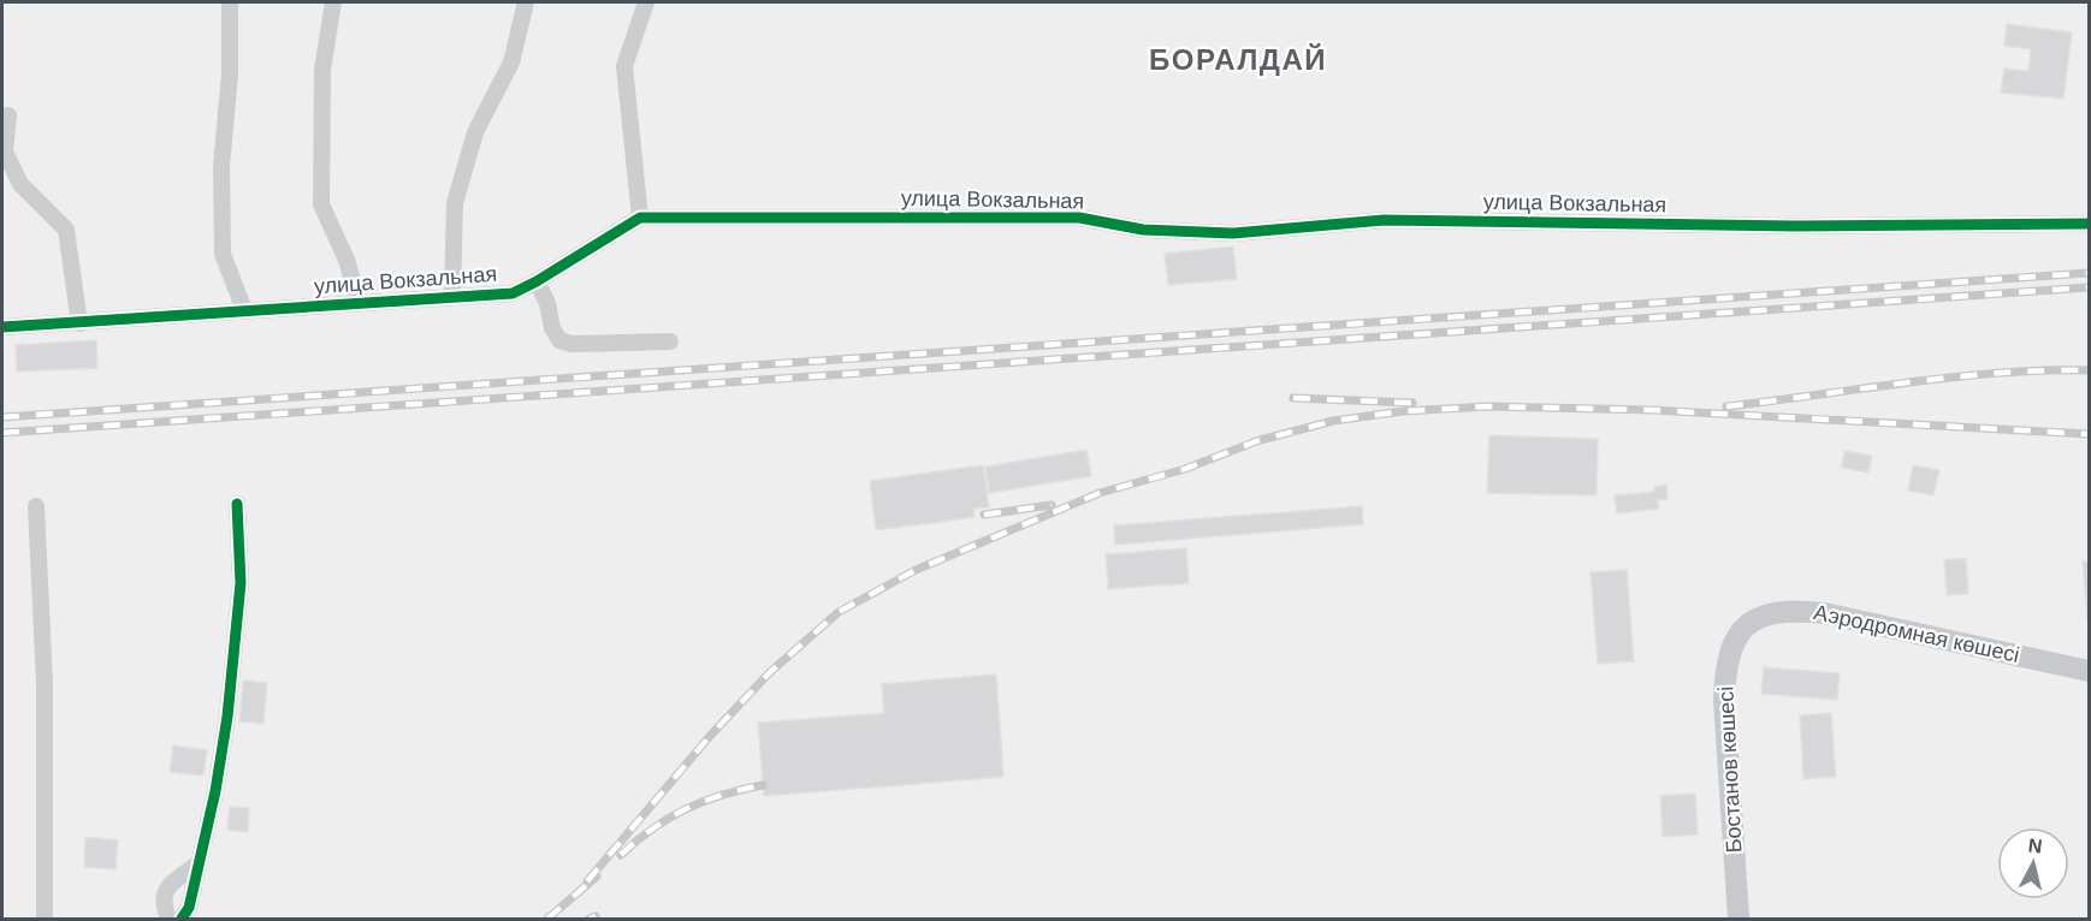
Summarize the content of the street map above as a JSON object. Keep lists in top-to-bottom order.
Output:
{
  "streets": {
    "main road": ["Аэродромная көшесі", "Бостанов көшесі"],
    "street": ["улица Вокзальная"]
  },
  "crossings": [
    ["Аэродромная көшесі", "Бостанов көшесі"]
  ],
  "districts": ["БОРАЛДАЙ"],
  "north": "top"
}
